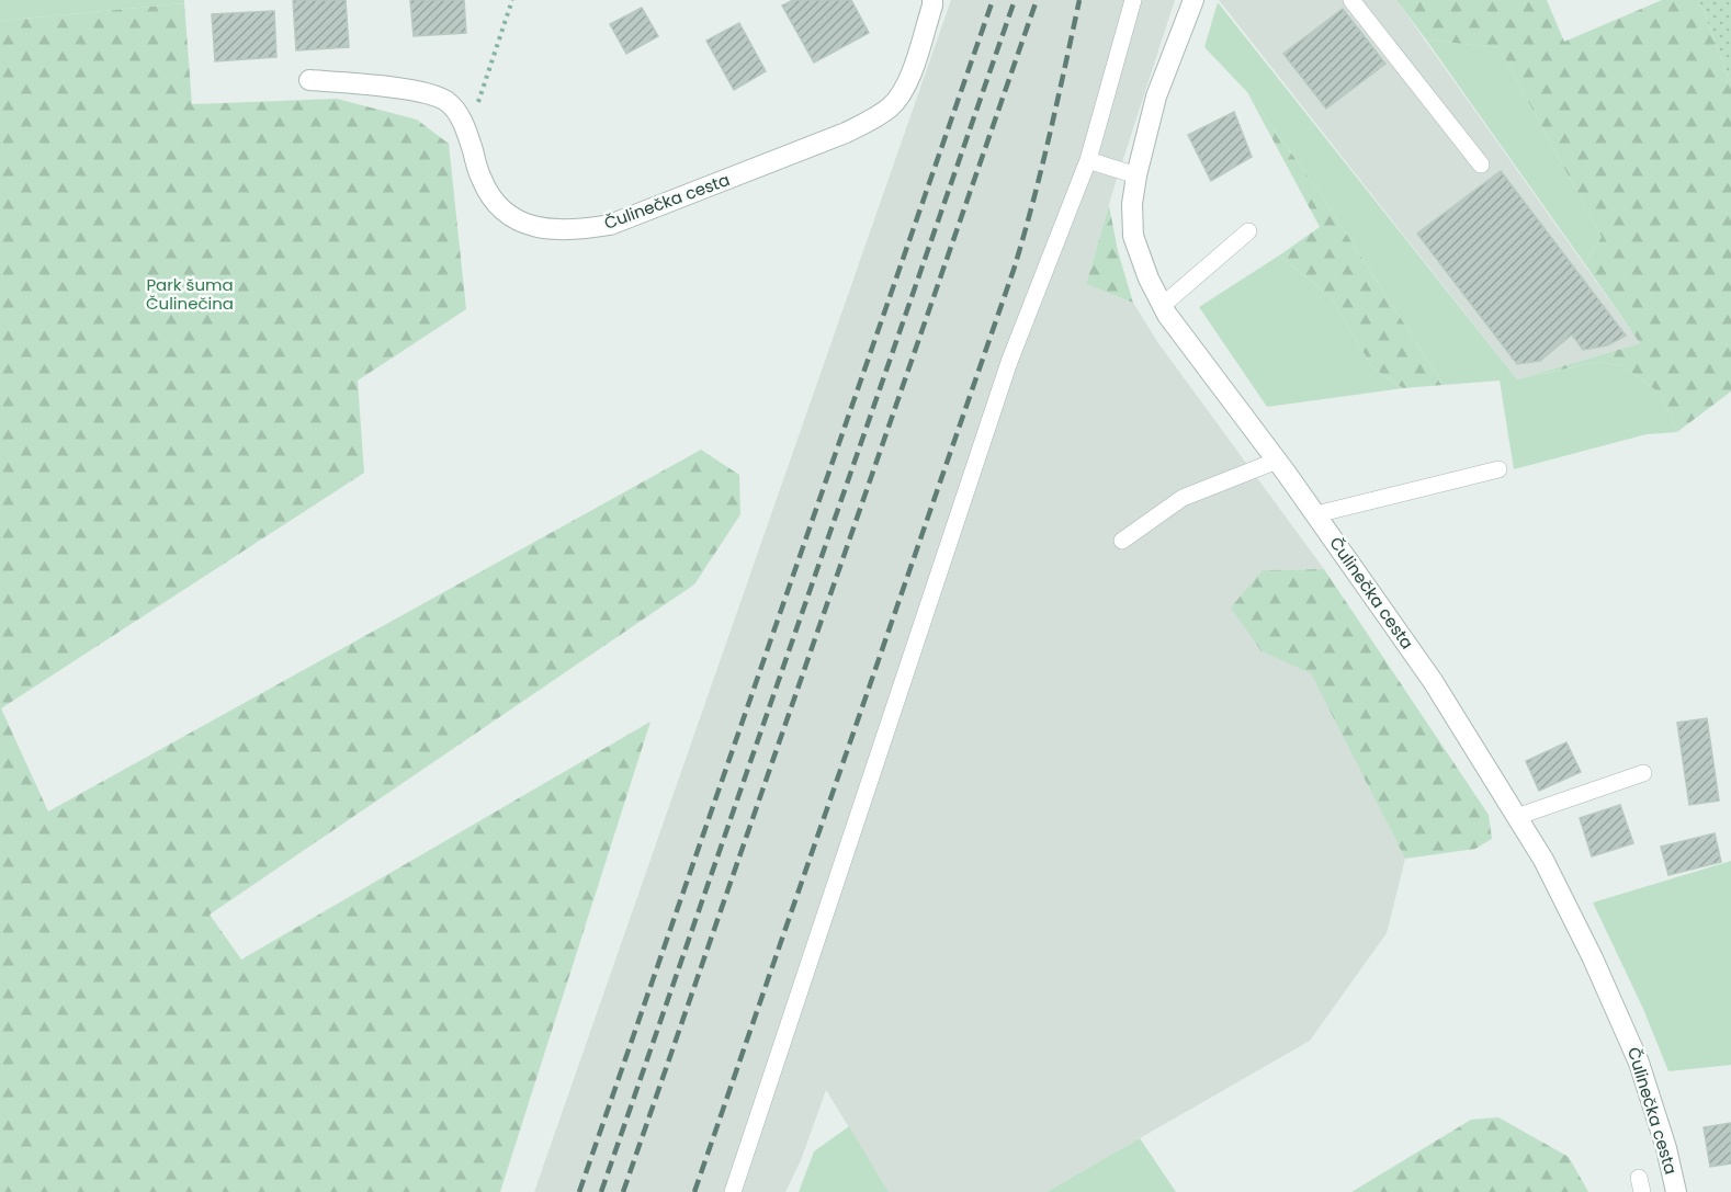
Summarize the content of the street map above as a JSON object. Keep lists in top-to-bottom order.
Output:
{
  "streets": {
    "street": ["Čulinečka cesta"]
  },
  "parks": ["Park šuma Čulinečina"]
}
